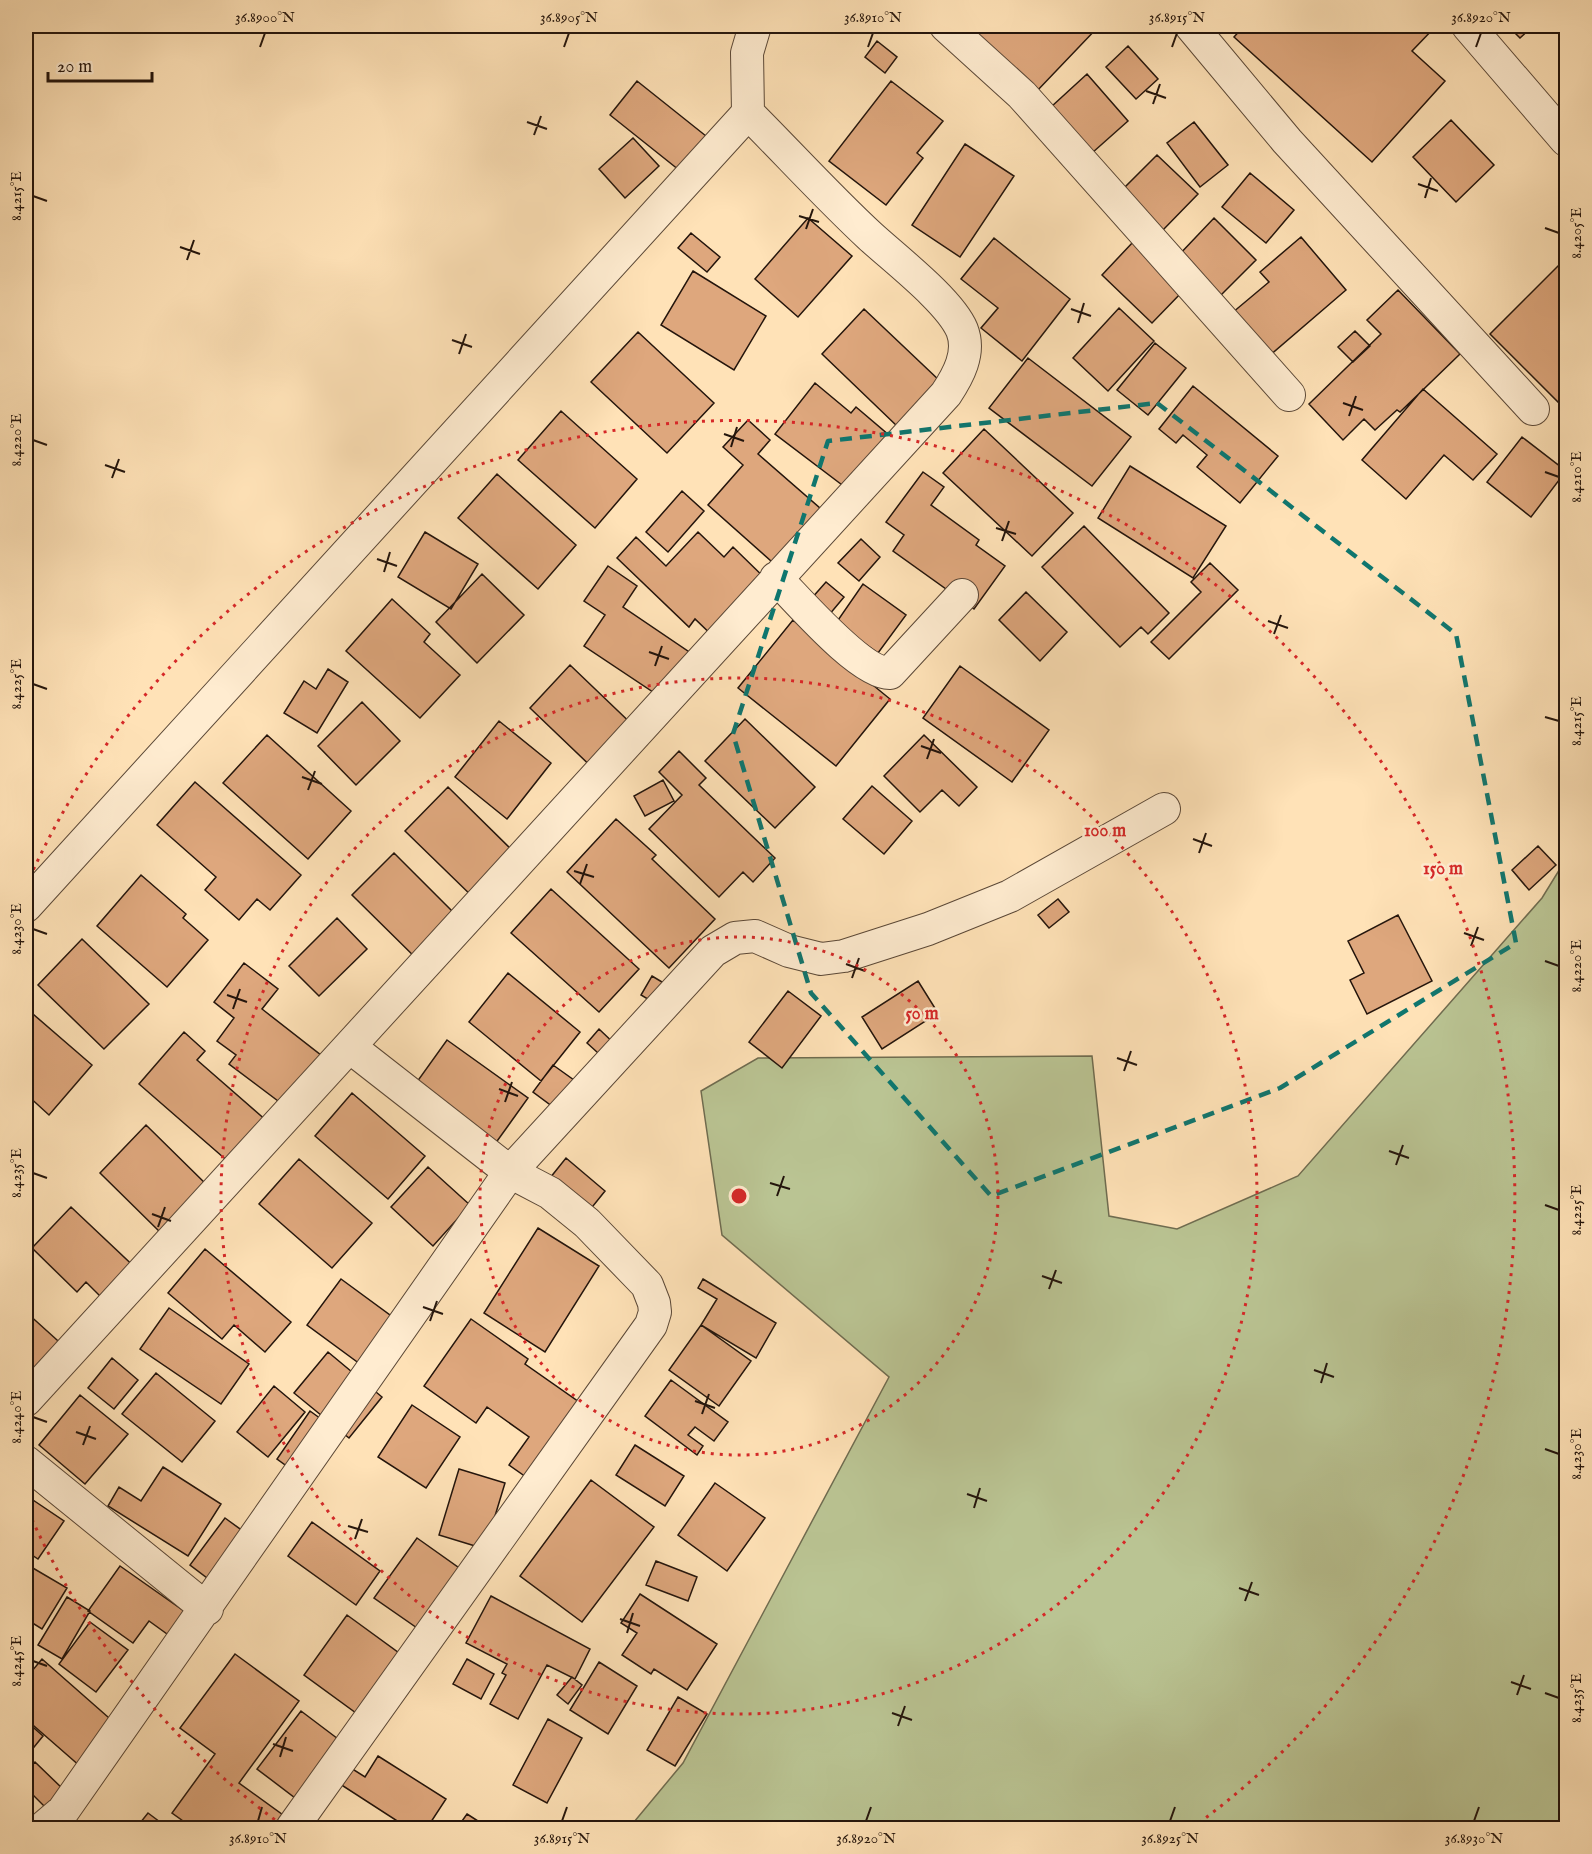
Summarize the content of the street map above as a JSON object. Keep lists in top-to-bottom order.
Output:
{
  "scale_bar": "20 m",
  "coordinates": [
    "36.8900°N",
    "36.8905°N",
    "36.8910°N",
    "36.8915°N",
    "36.8920°N",
    "8.4215°E",
    "8.4205°E",
    "8.4220°E",
    "8.4210°E",
    "8.4225°E",
    "8.4230°E",
    "8.4235°E",
    "8.4240°E",
    "8.4245°E",
    "36.8925°N",
    "36.8930°N"
  ],
  "rings": ["100 m", "150 m", "50 m"]
}
